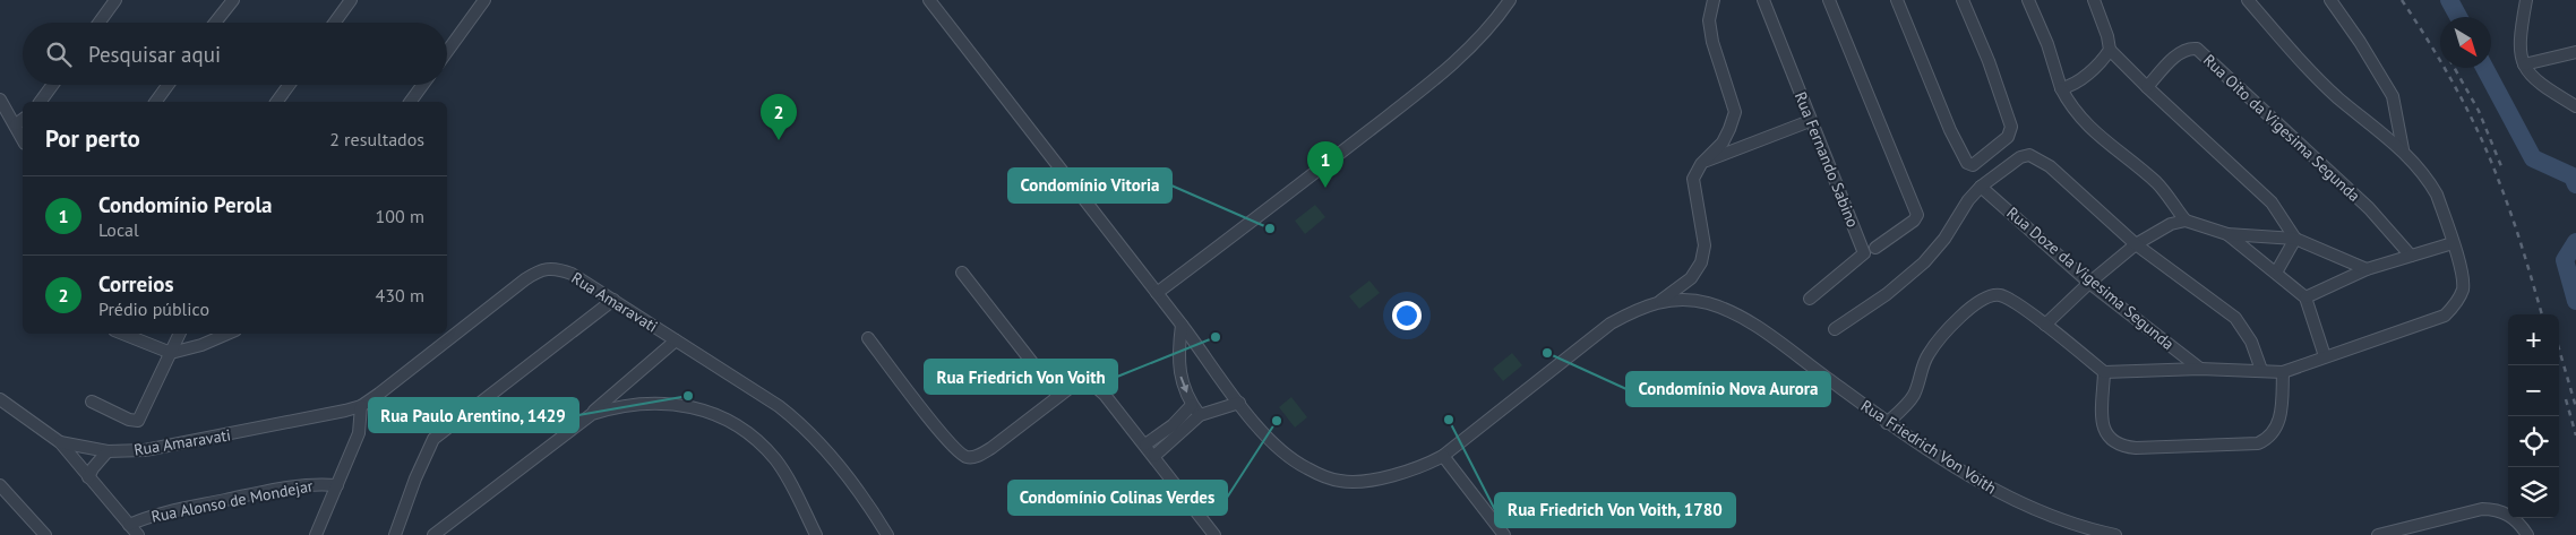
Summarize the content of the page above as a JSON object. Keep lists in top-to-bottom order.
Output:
{
  "streets": {
    "street": [
      "Rua Oito da Vigesima Segunda",
      "Rua Fernando Sabino",
      "Rua Doze da Vigesima Segunda",
      "Rua Amaravati",
      "Rua Friedrich Von Voith",
      "Rua Alonso de Mondejar"
    ]
  },
  "places": [
    "Condomínio Vitoria",
    "Rua Friedrich Von Voith",
    "Condomínio Nova Aurora",
    "Rua Paulo Arentino, 1429",
    "Rua Friedrich Von Voith, 1780",
    "Condomínio Colinas Verdes"
  ],
  "north": "bottom right",
  "page": {
    "search": "Pesquisar aqui",
    "pins": ["2", "1"],
    "heading": ["Por perto", "2 resultados"],
    "list": [
      {
        "mark": "1",
        "name": "Condomínio Perola",
        "note": "Local",
        "value": "100 m"
      },
      {
        "mark": "2",
        "name": "Correios",
        "note": "Prédio público",
        "value": "430 m"
      }
    ],
    "map_buttons": ["+", "−"]
  }
}
